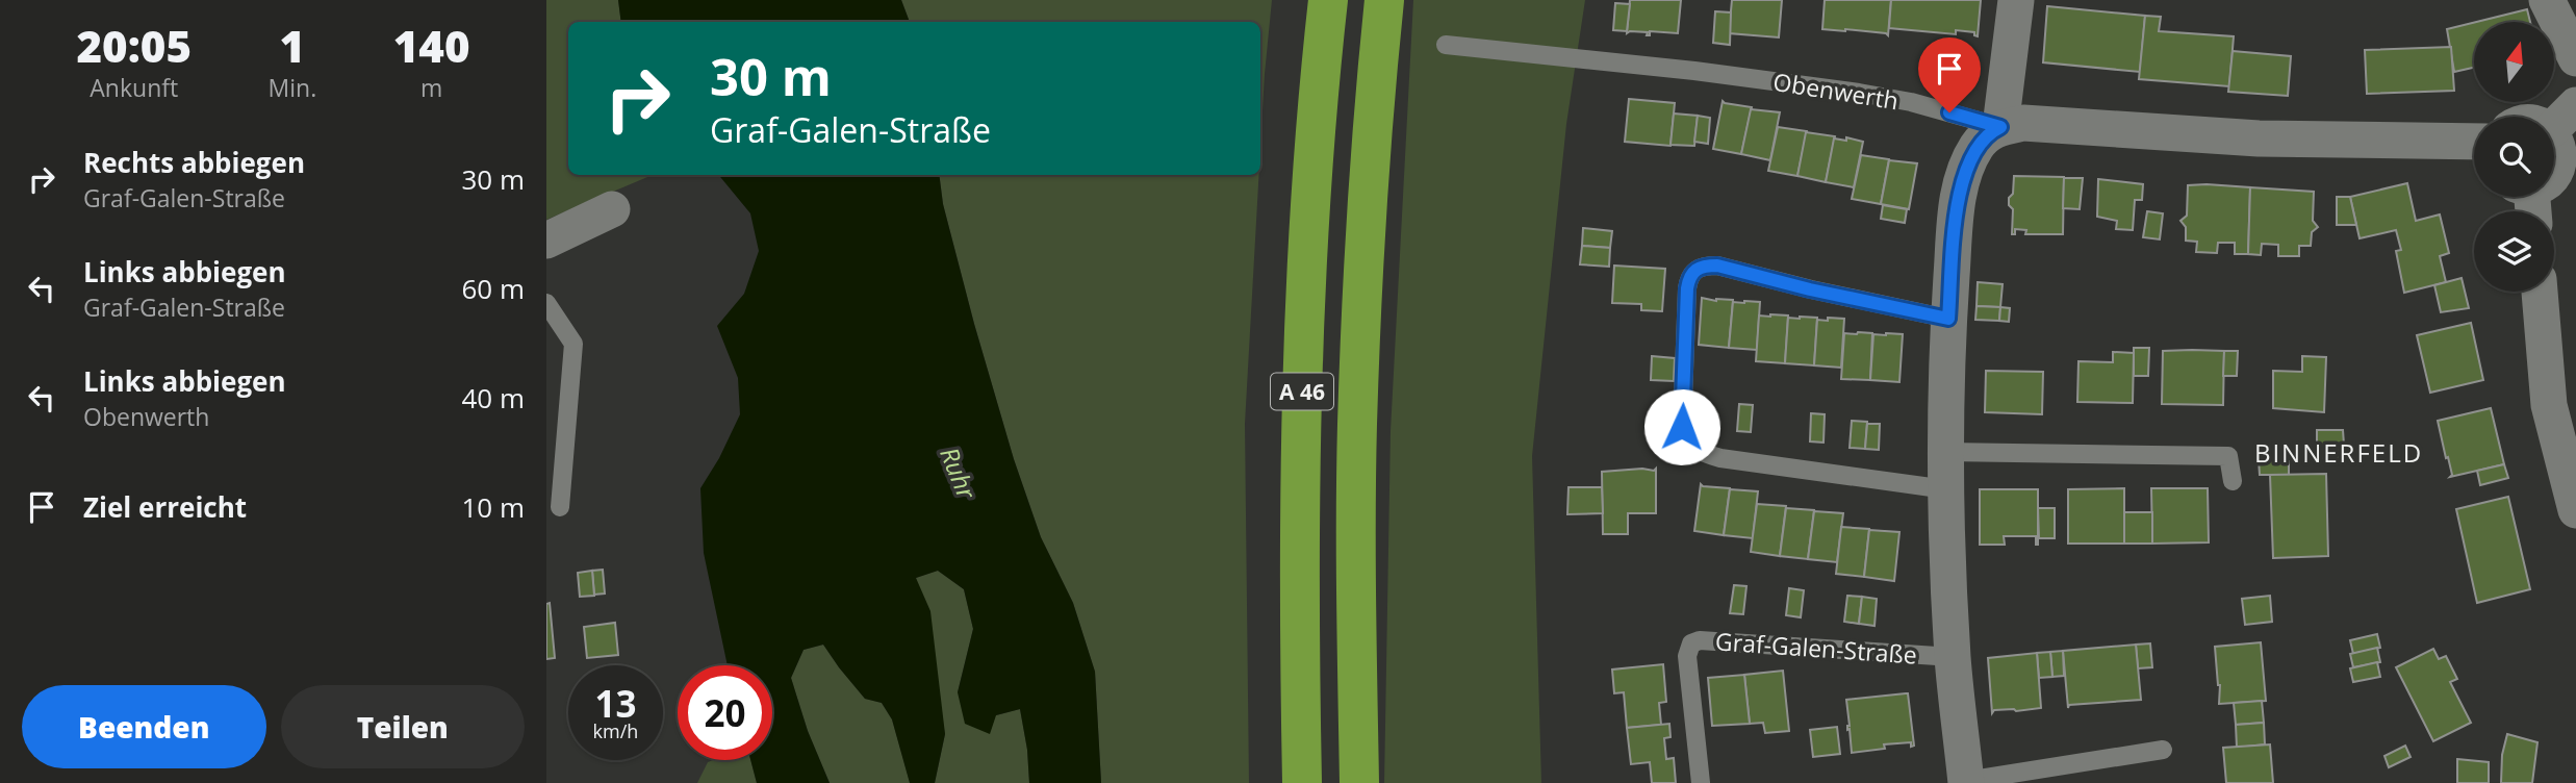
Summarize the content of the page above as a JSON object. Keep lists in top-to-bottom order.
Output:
{
  "streets": {
    "highway": ["A 46"],
    "street": ["Obenwerth", "Graf-Galen-Straße"]
  },
  "crossings": [
    ["Obenwerth", "Graf-Galen-Straße"]
  ],
  "districts": ["BINNERFELD"],
  "water": ["Ruhr"],
  "north": "top",
  "page": {
    "eta": [
      "20:05",
      "Ankunft",
      "1",
      "Min.",
      "140",
      "m"
    ],
    "turn": ["30 m", "Graf-Galen-Straße"],
    "list": [
      {
        "name": "Rechts abbiegen",
        "note": "Graf-Galen-Straße",
        "value": "30 m"
      },
      {
        "name": "Links abbiegen",
        "note": "Graf-Galen-Straße",
        "value": "60 m"
      },
      {
        "name": "Links abbiegen",
        "note": "Obenwerth",
        "value": "40 m"
      },
      {
        "name": "Ziel erreicht",
        "value": "10 m"
      }
    ],
    "speed": "13 km/h",
    "limit": "20",
    "buttons": ["Beenden", "Teilen"]
  }
}
